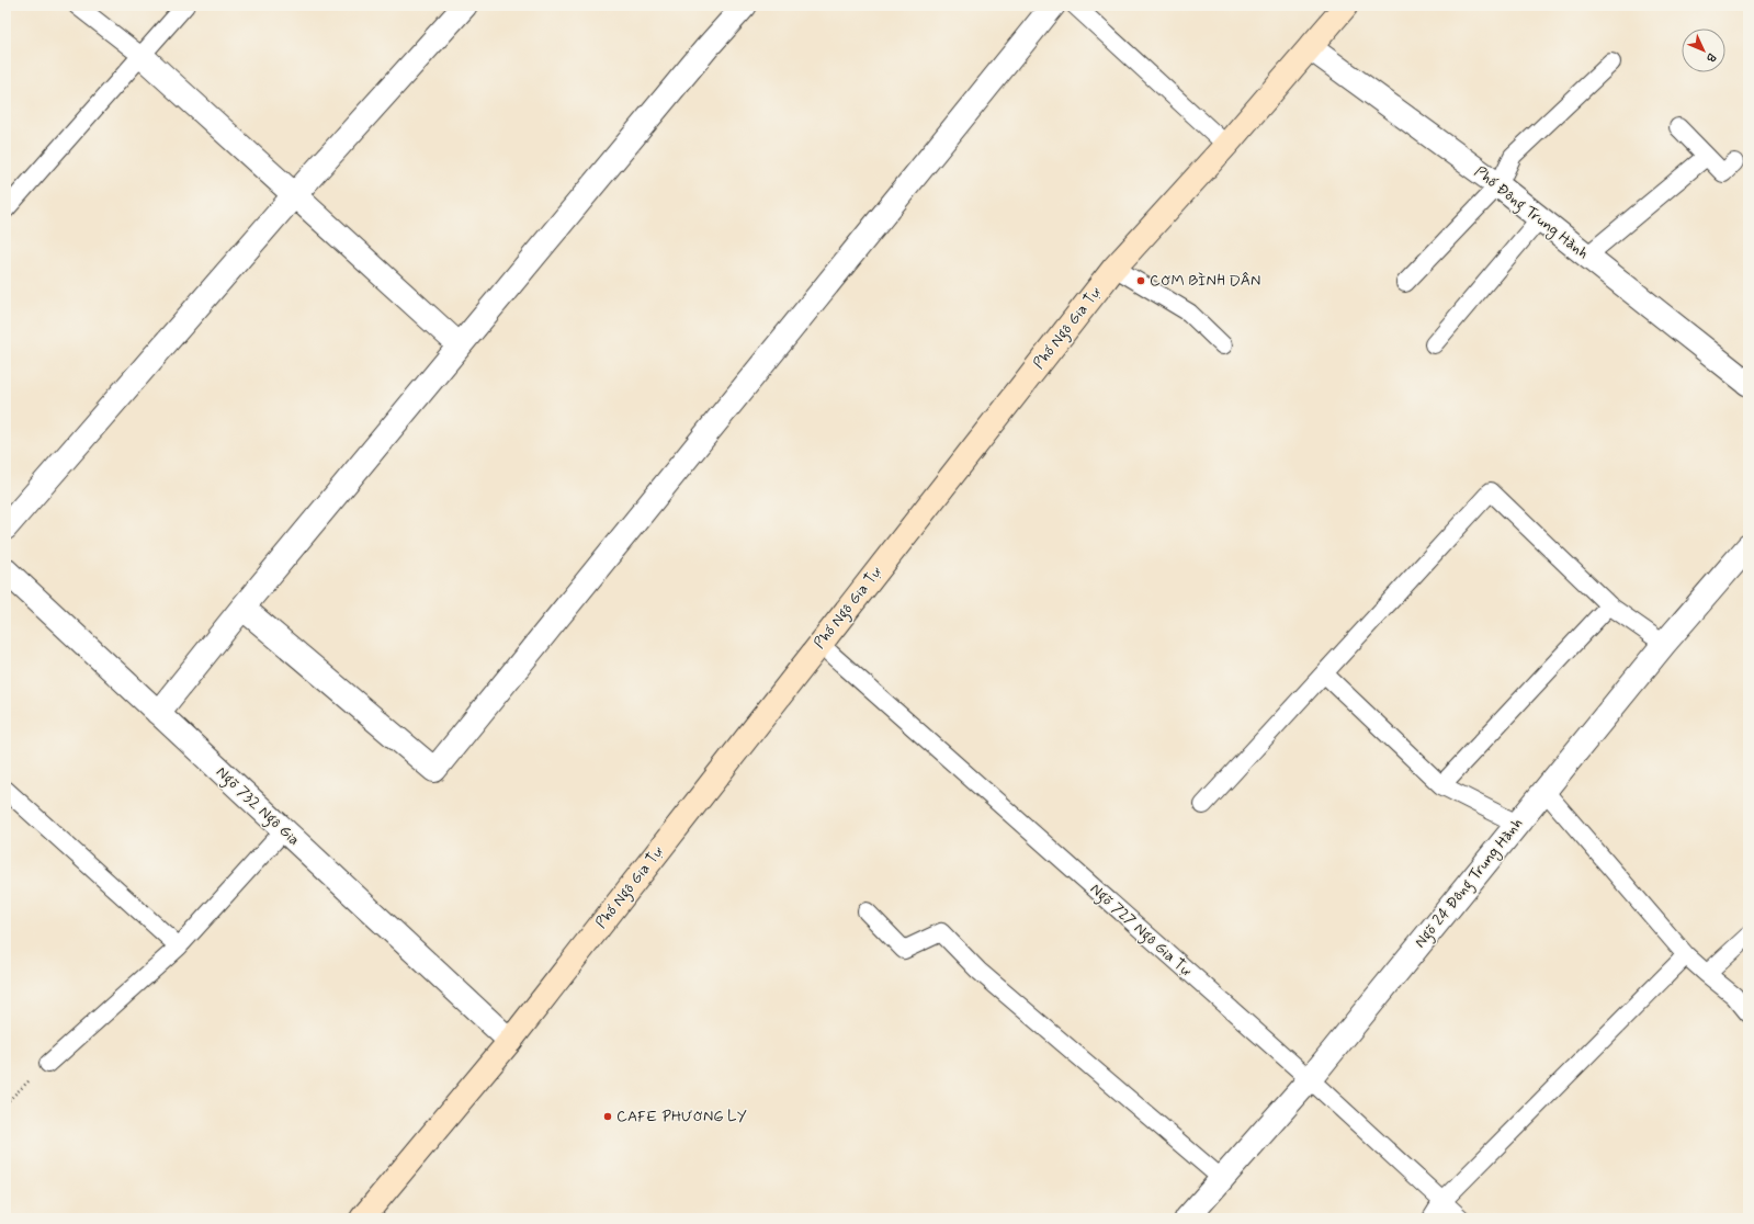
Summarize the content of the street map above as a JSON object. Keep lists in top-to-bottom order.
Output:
{
  "streets": {
    "main road": ["Phố Ngô Gia Tự"],
    "street": ["Phố Đông Trung Hành", "Ngõ 732 Ngô Gia", "Ngõ 24 Đông Trung Hành"],
    "lane": ["Ngõ 727 Ngô Gia Tự"]
  },
  "crossings": [
    ["Phố Đông Trung Hành", "Phố Ngô Gia Tự"],
    ["Phố Ngô Gia Tự", "Ngõ 732 Ngô Gia"],
    ["Phố Ngô Gia Tự", "Ngõ 727 Ngô Gia Tự"],
    ["Ngõ 24 Đông Trung Hành", "Ngõ 727 Ngô Gia Tự"]
  ],
  "places": ["CƠM BÌNH DÂN", "CAFE PHƯƠNG LY"],
  "north": "bottom right"
}
